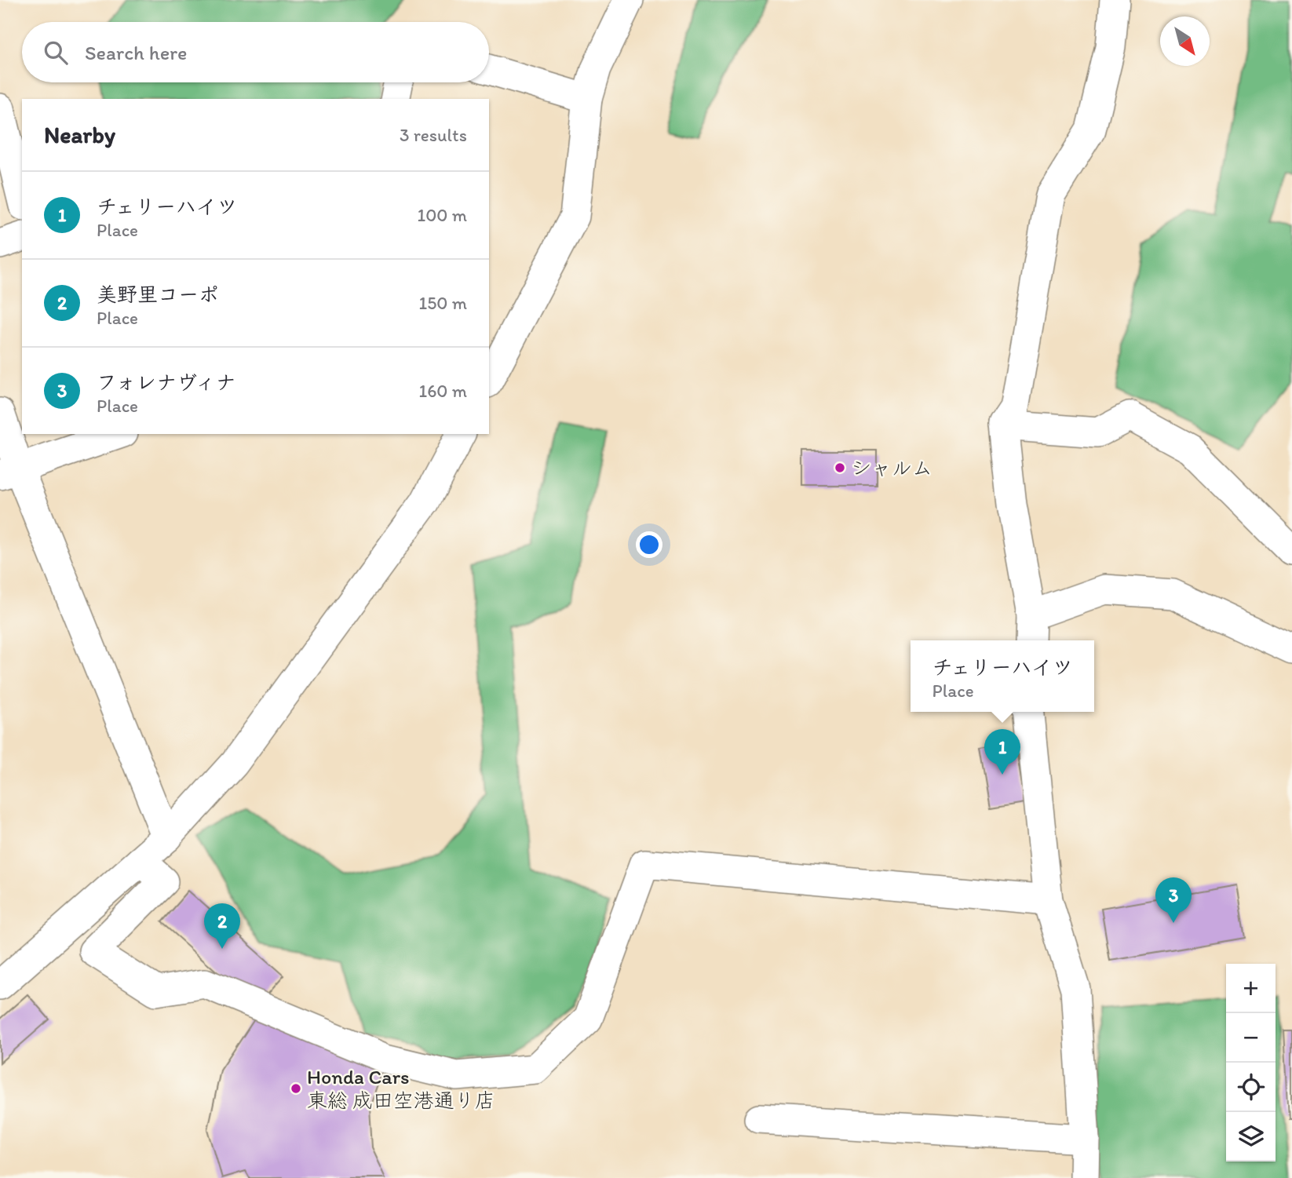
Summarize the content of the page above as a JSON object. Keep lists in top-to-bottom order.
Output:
{
  "places": ["シャルム", "Honda Cars 東総 成田空港通り店"],
  "north": "bottom right",
  "page": {
    "search": "Search here",
    "heading": ["Nearby", "3 results"],
    "list": [
      {
        "mark": "1",
        "name": "チェリーハイツ",
        "note": "Place",
        "value": "100 m"
      },
      {
        "mark": "2",
        "name": "美野里コーポ",
        "note": "Place",
        "value": "150 m"
      },
      {
        "mark": "3",
        "name": "フォレナヴィナ",
        "note": "Place",
        "value": "160 m"
      }
    ],
    "popup": ["チェリーハイツ", "Place"],
    "pins": ["1", "3", "2"],
    "map_buttons": ["+", "−"]
  }
}
